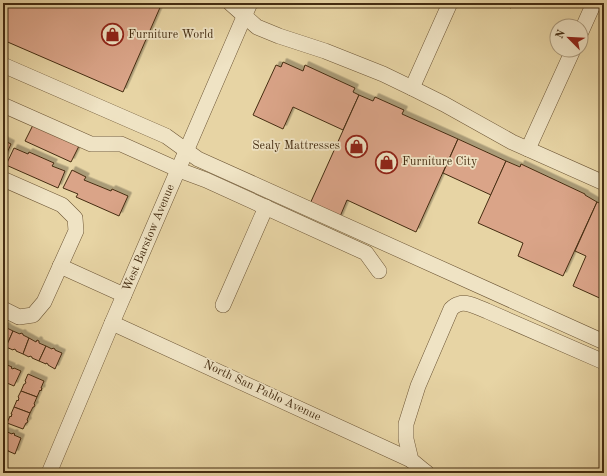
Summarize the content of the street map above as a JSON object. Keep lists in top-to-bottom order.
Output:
{
  "streets": {
    "street": ["West Barstow Avenue", "North San Pablo Avenue"]
  },
  "crossings": [
    ["West Barstow Avenue", "North San Pablo Avenue"]
  ],
  "places": {
    "shop": ["Furniture World", "Sealy Mattresses", "Furniture City"]
  },
  "north": "top left"
}
